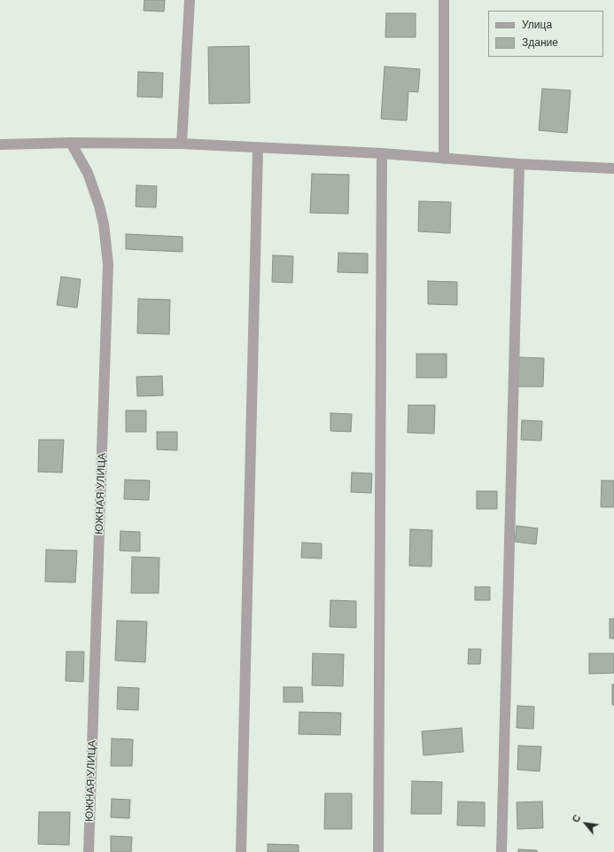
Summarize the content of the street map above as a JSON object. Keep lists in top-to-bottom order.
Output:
{
  "streets": {
    "street": ["ЮЖНАЯ УЛИЦА"]
  },
  "legend": ["Улица", "Здание"],
  "north": "top left"
}
